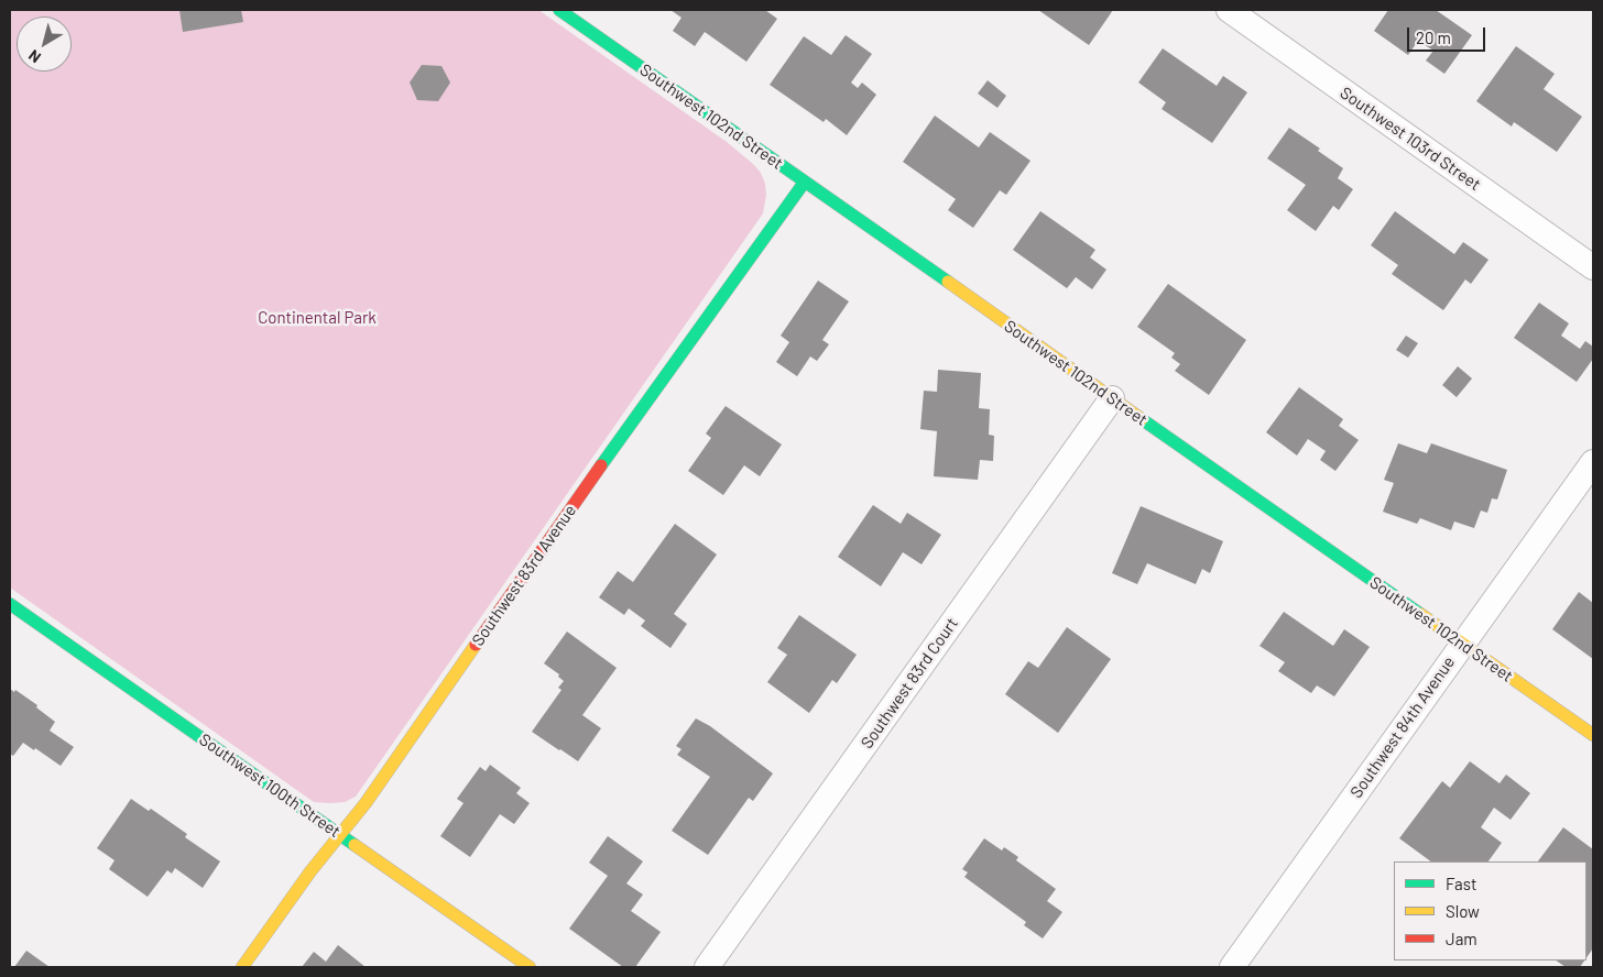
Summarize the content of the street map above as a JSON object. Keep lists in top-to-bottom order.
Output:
{
  "streets": {
    "street": [
      "Southwest 102nd Street",
      "Southwest 103rd Street",
      "Southwest 83rd Avenue",
      "Southwest 83rd Court",
      "Southwest 84th Avenue",
      "Southwest 100th Street"
    ]
  },
  "crossings": [
    ["Southwest 102nd Street", "Southwest 83rd Avenue"],
    ["Southwest 102nd Street", "Southwest 83rd Court"],
    ["Southwest 102nd Street", "Southwest 84th Avenue"],
    ["Southwest 83rd Avenue", "Southwest 100th Street"]
  ],
  "parks": ["Continental Park"],
  "legend": ["Fast", "Slow", "Jam"],
  "scale_bar": "20 m",
  "north": "bottom left"
}
